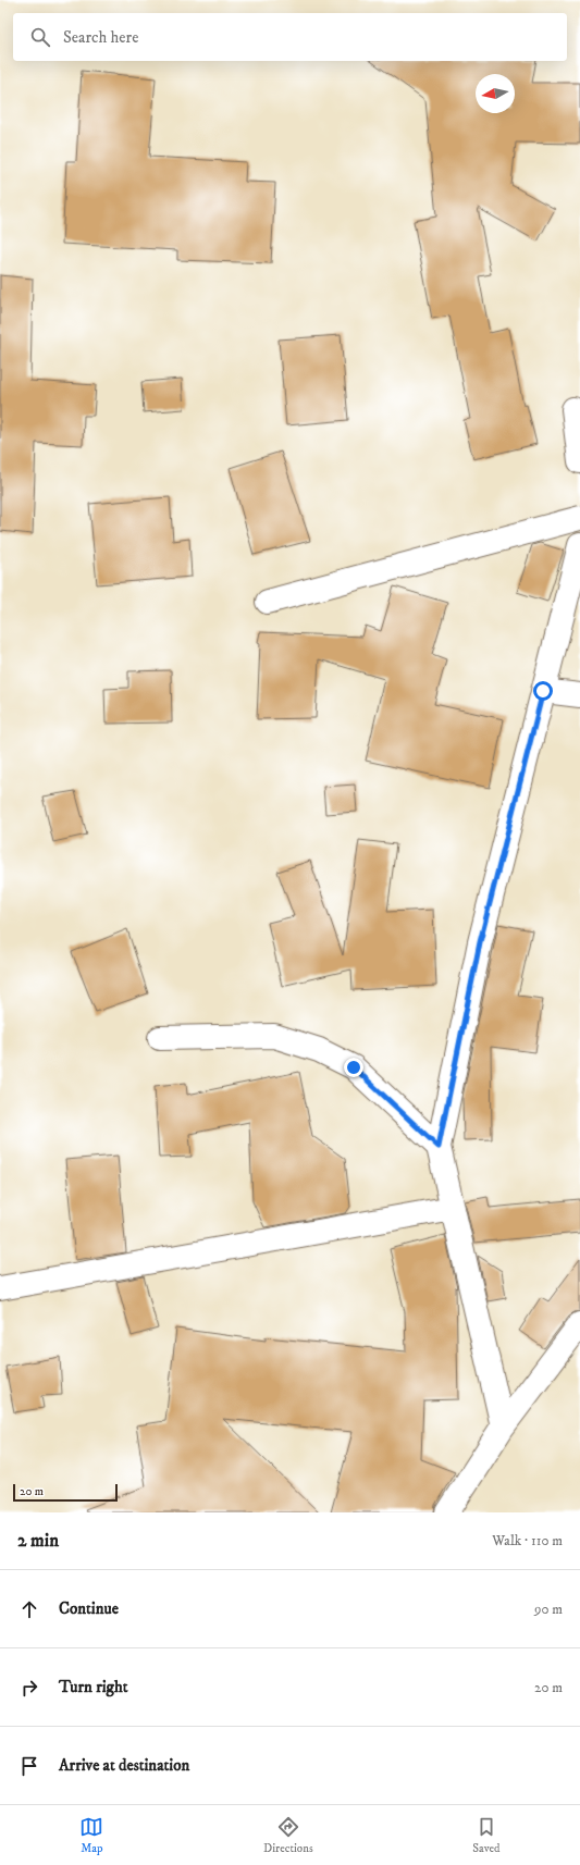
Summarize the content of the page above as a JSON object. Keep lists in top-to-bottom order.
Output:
{
  "scale_bar": "20 m",
  "north": "left",
  "page": {
    "search": "Search here",
    "scale": "20 m",
    "heading": ["2 min", "Walk · 110 m"],
    "list": [
      ["Continue", "90 m"],
      ["Turn right", "20 m"],
      "Arrive at destination"
    ],
    "nav": ["Map", "Directions", "Saved"]
  }
}
